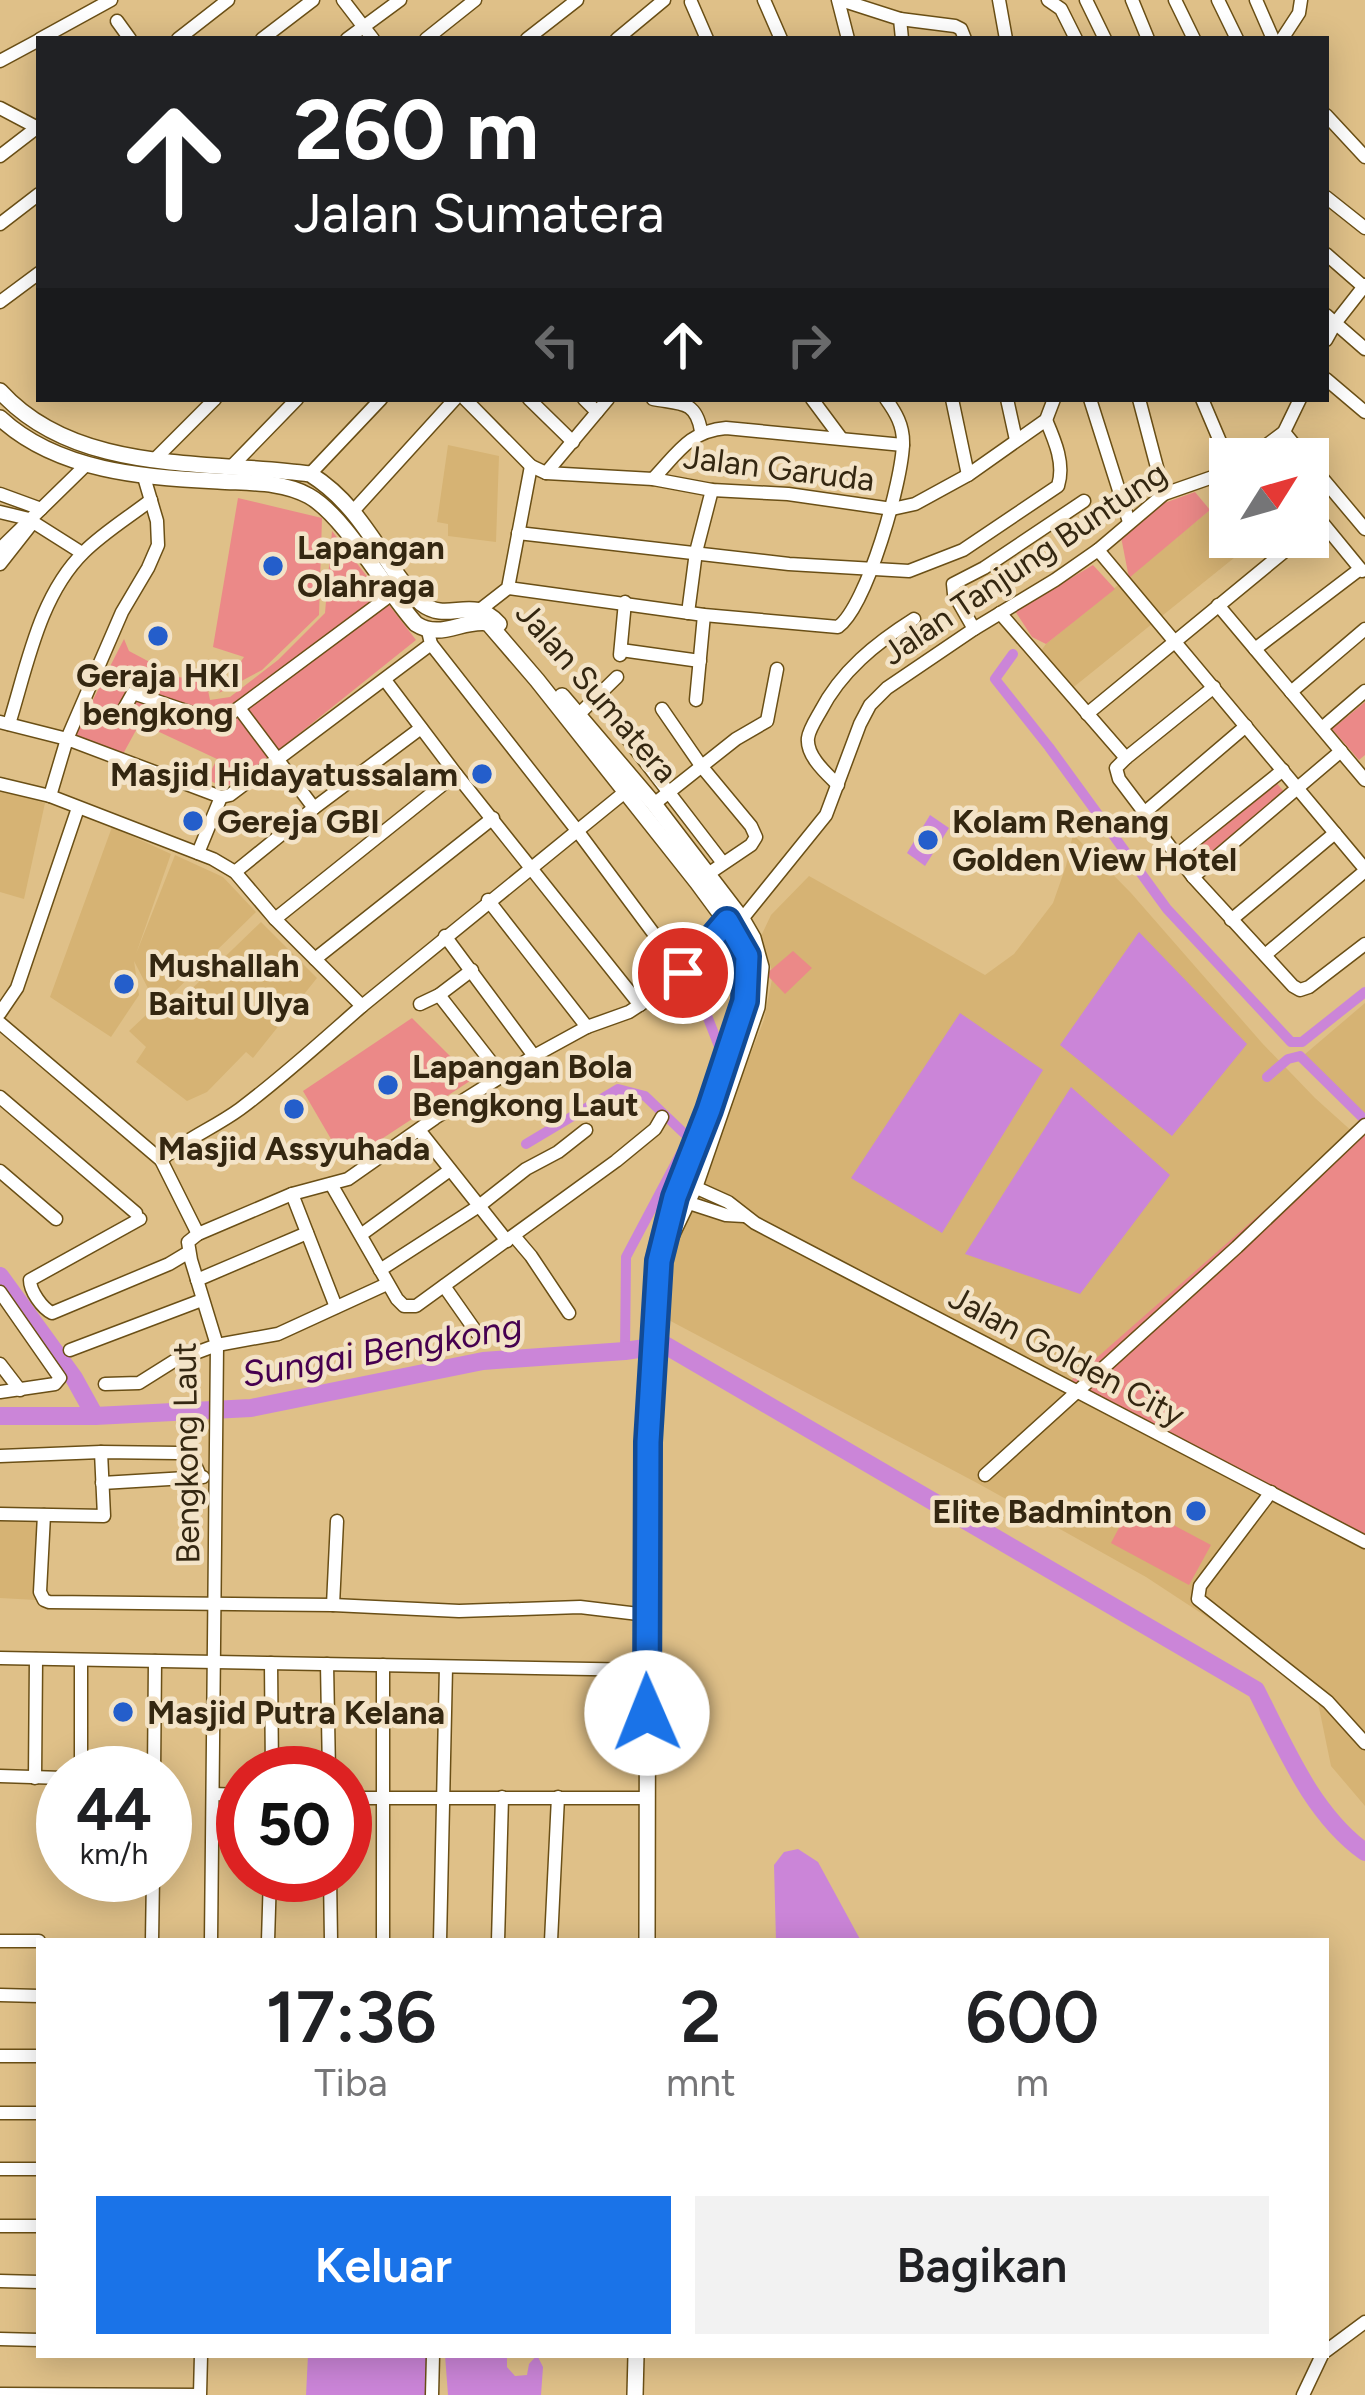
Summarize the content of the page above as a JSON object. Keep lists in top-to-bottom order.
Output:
{
  "streets": {
    "main road": ["Jalan Sumatera"],
    "street": [
      "Jalan Garuda",
      "Jalan Tanjung Buntung",
      "Jalan Golden City",
      "Bengkong Laut"
    ]
  },
  "crossings": [
    ["Jalan Tanjung Buntung", "Jalan Sumatera"],
    ["Jalan Sumatera", "Jalan Golden City"]
  ],
  "water": ["Sungai Bengkong"],
  "places": [
    "Lapangan Olahraga",
    "Geraja HKI bengkong",
    "Masjid Hidayatussalam",
    "Gereja GBI",
    "Kolam Renang Golden View Hotel",
    "Mushallah Baitul Ulya",
    "Lapangan Bola Bengkong Laut",
    "Masjid Assyuhada",
    "Elite Badminton",
    "Masjid Putra Kelana"
  ],
  "north": "top right",
  "page": {
    "turn": ["260 m", "Jalan Sumatera"],
    "speed": "44 km/h",
    "limit": "50",
    "eta": [
      "17:36",
      "Tiba",
      "2",
      "mnt",
      "600",
      "m"
    ],
    "buttons": ["Keluar", "Bagikan"]
  }
}
